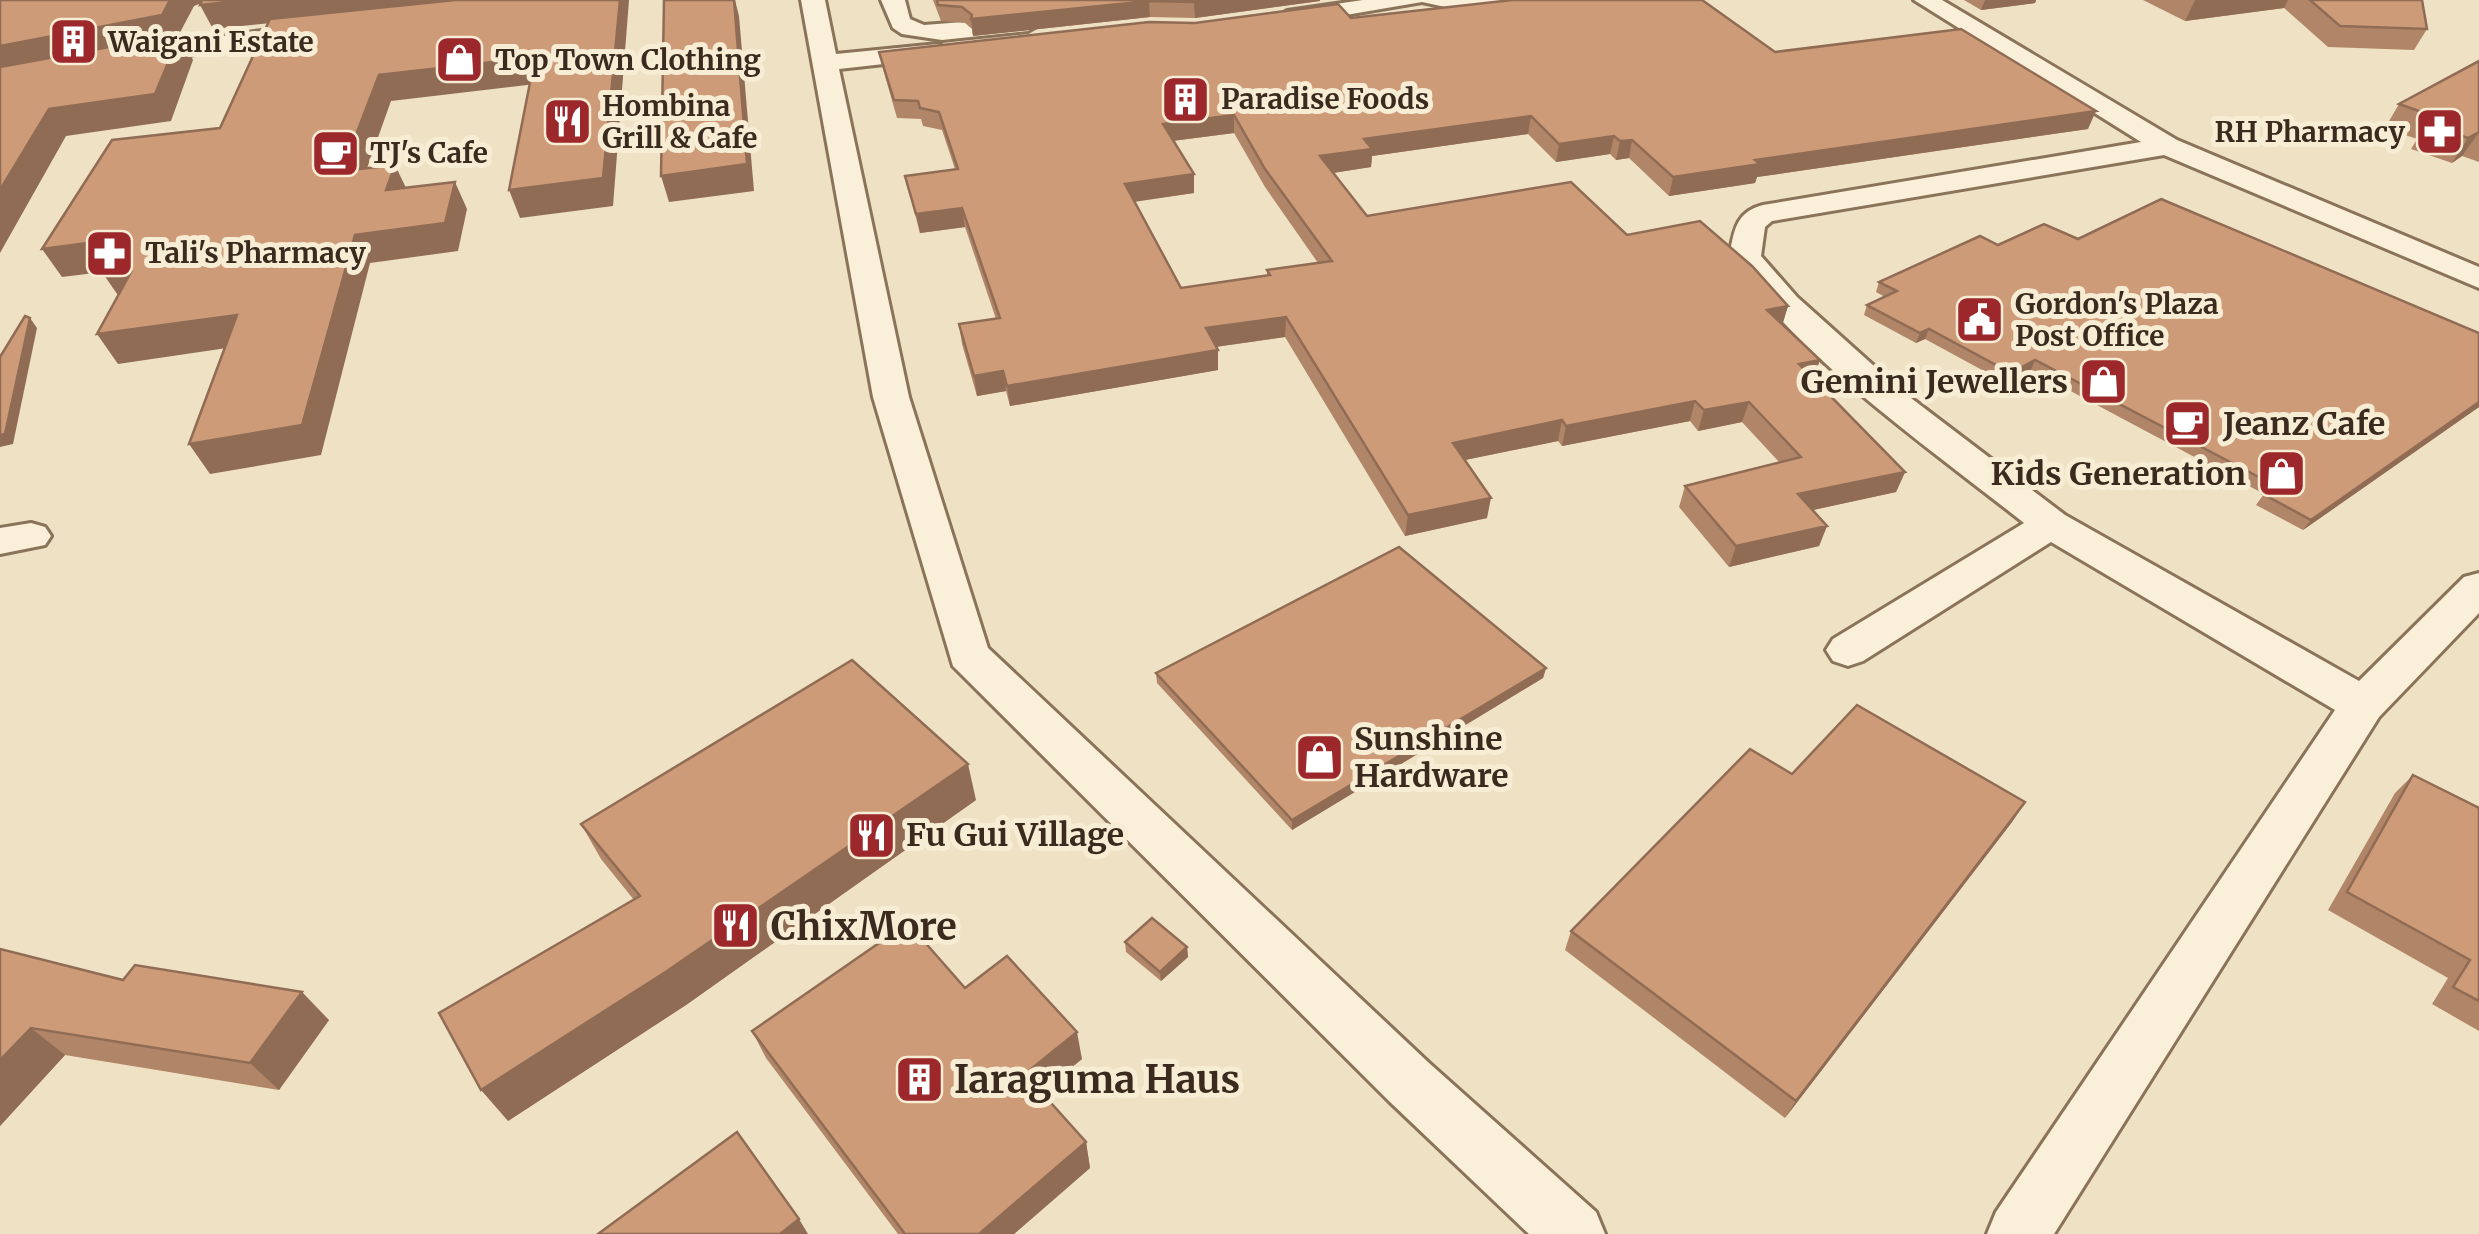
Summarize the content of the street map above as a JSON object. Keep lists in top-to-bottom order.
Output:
{
  "places": {
    "building": ["Waigani Estate", "Paradise Foods", "Iaraguma Haus"],
    "shop": [
      "Top Town Clothing",
      "Gemini Jewellers",
      "Kids Generation",
      "Sunshine Hardware"
    ],
    "restaurant": ["Hombina Grill & Cafe", "Fu Gui Village", "ChixMore"],
    "pharmacy": ["RH Pharmacy", "Tali's Pharmacy"],
    "cafe": ["TJ's Cafe", "Jeanz Cafe"],
    "public building": ["Gordon's Plaza Post Office"]
  }
}
